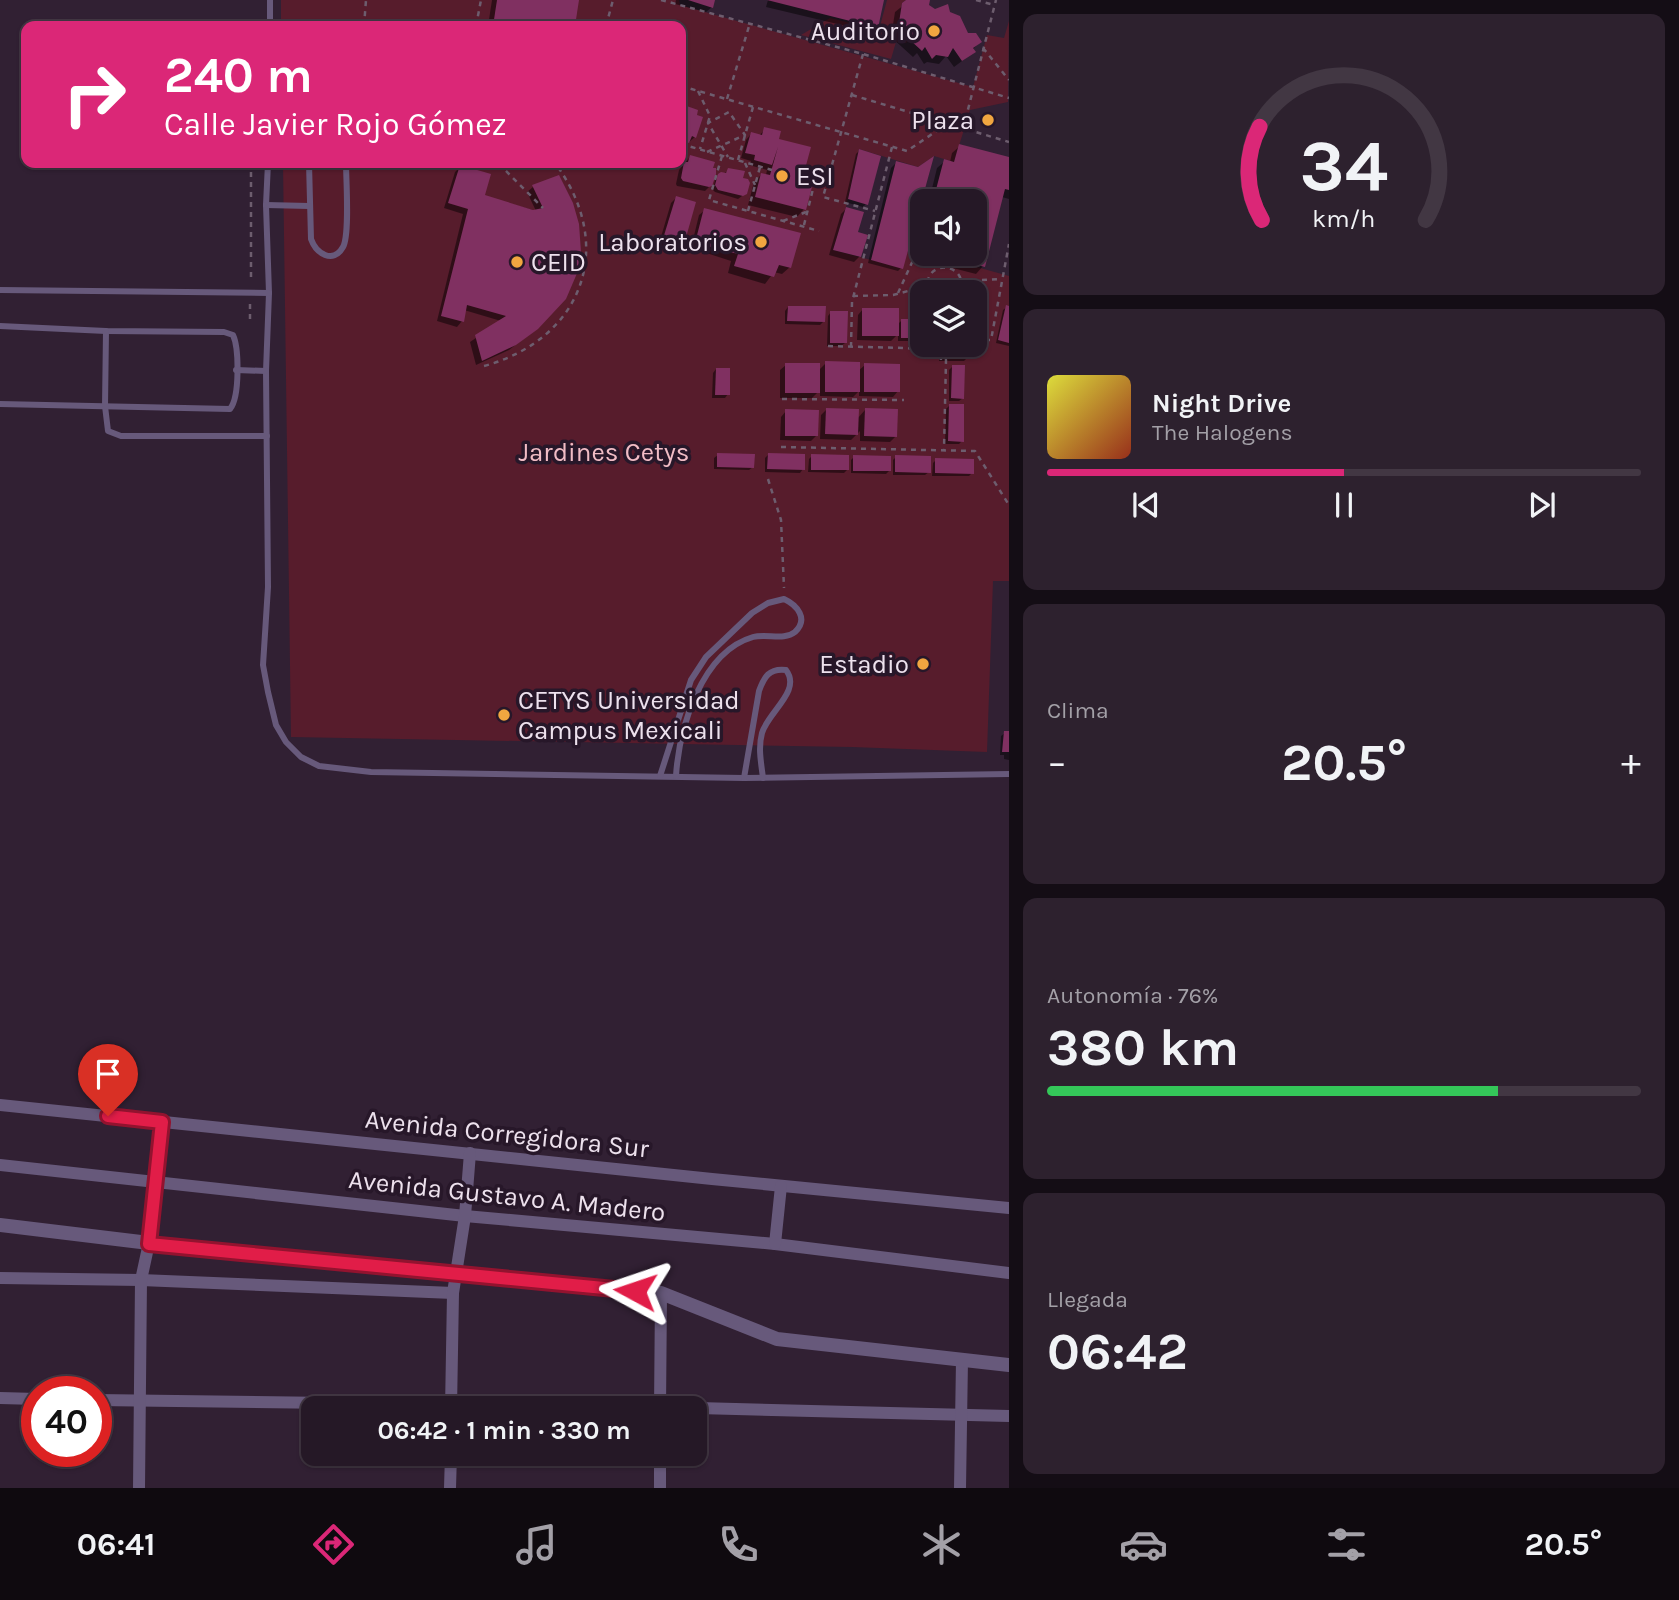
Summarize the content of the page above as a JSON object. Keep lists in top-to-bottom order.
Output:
{
  "streets": {
    "street": ["Avenida Corregidora Sur", "Avenida Gustavo A. Madero"]
  },
  "parks": ["Jardines Cetys"],
  "places": [
    "Auditorio",
    "Plaza",
    "ESI",
    "Laboratorios",
    "CEID",
    "Estadio",
    "CETYS Universidad Campus Mexicali"
  ],
  "page": {
    "turn": ["240 m", "Calle Javier Rojo Gómez"],
    "song": ["Night Drive", "The Halogens"],
    "tile": [
      "Clima",
      ["Autonomía · 76%", "380 km"],
      ["Llegada", "06:42"]
    ],
    "heat": ["−", "20.5°", "+"],
    "limit": "40",
    "trip": "06:42 · 1 min · 330 m",
    "tabs": ["06:41", "20.5°"],
    "gauge": ["34", "km/h"]
  }
}
